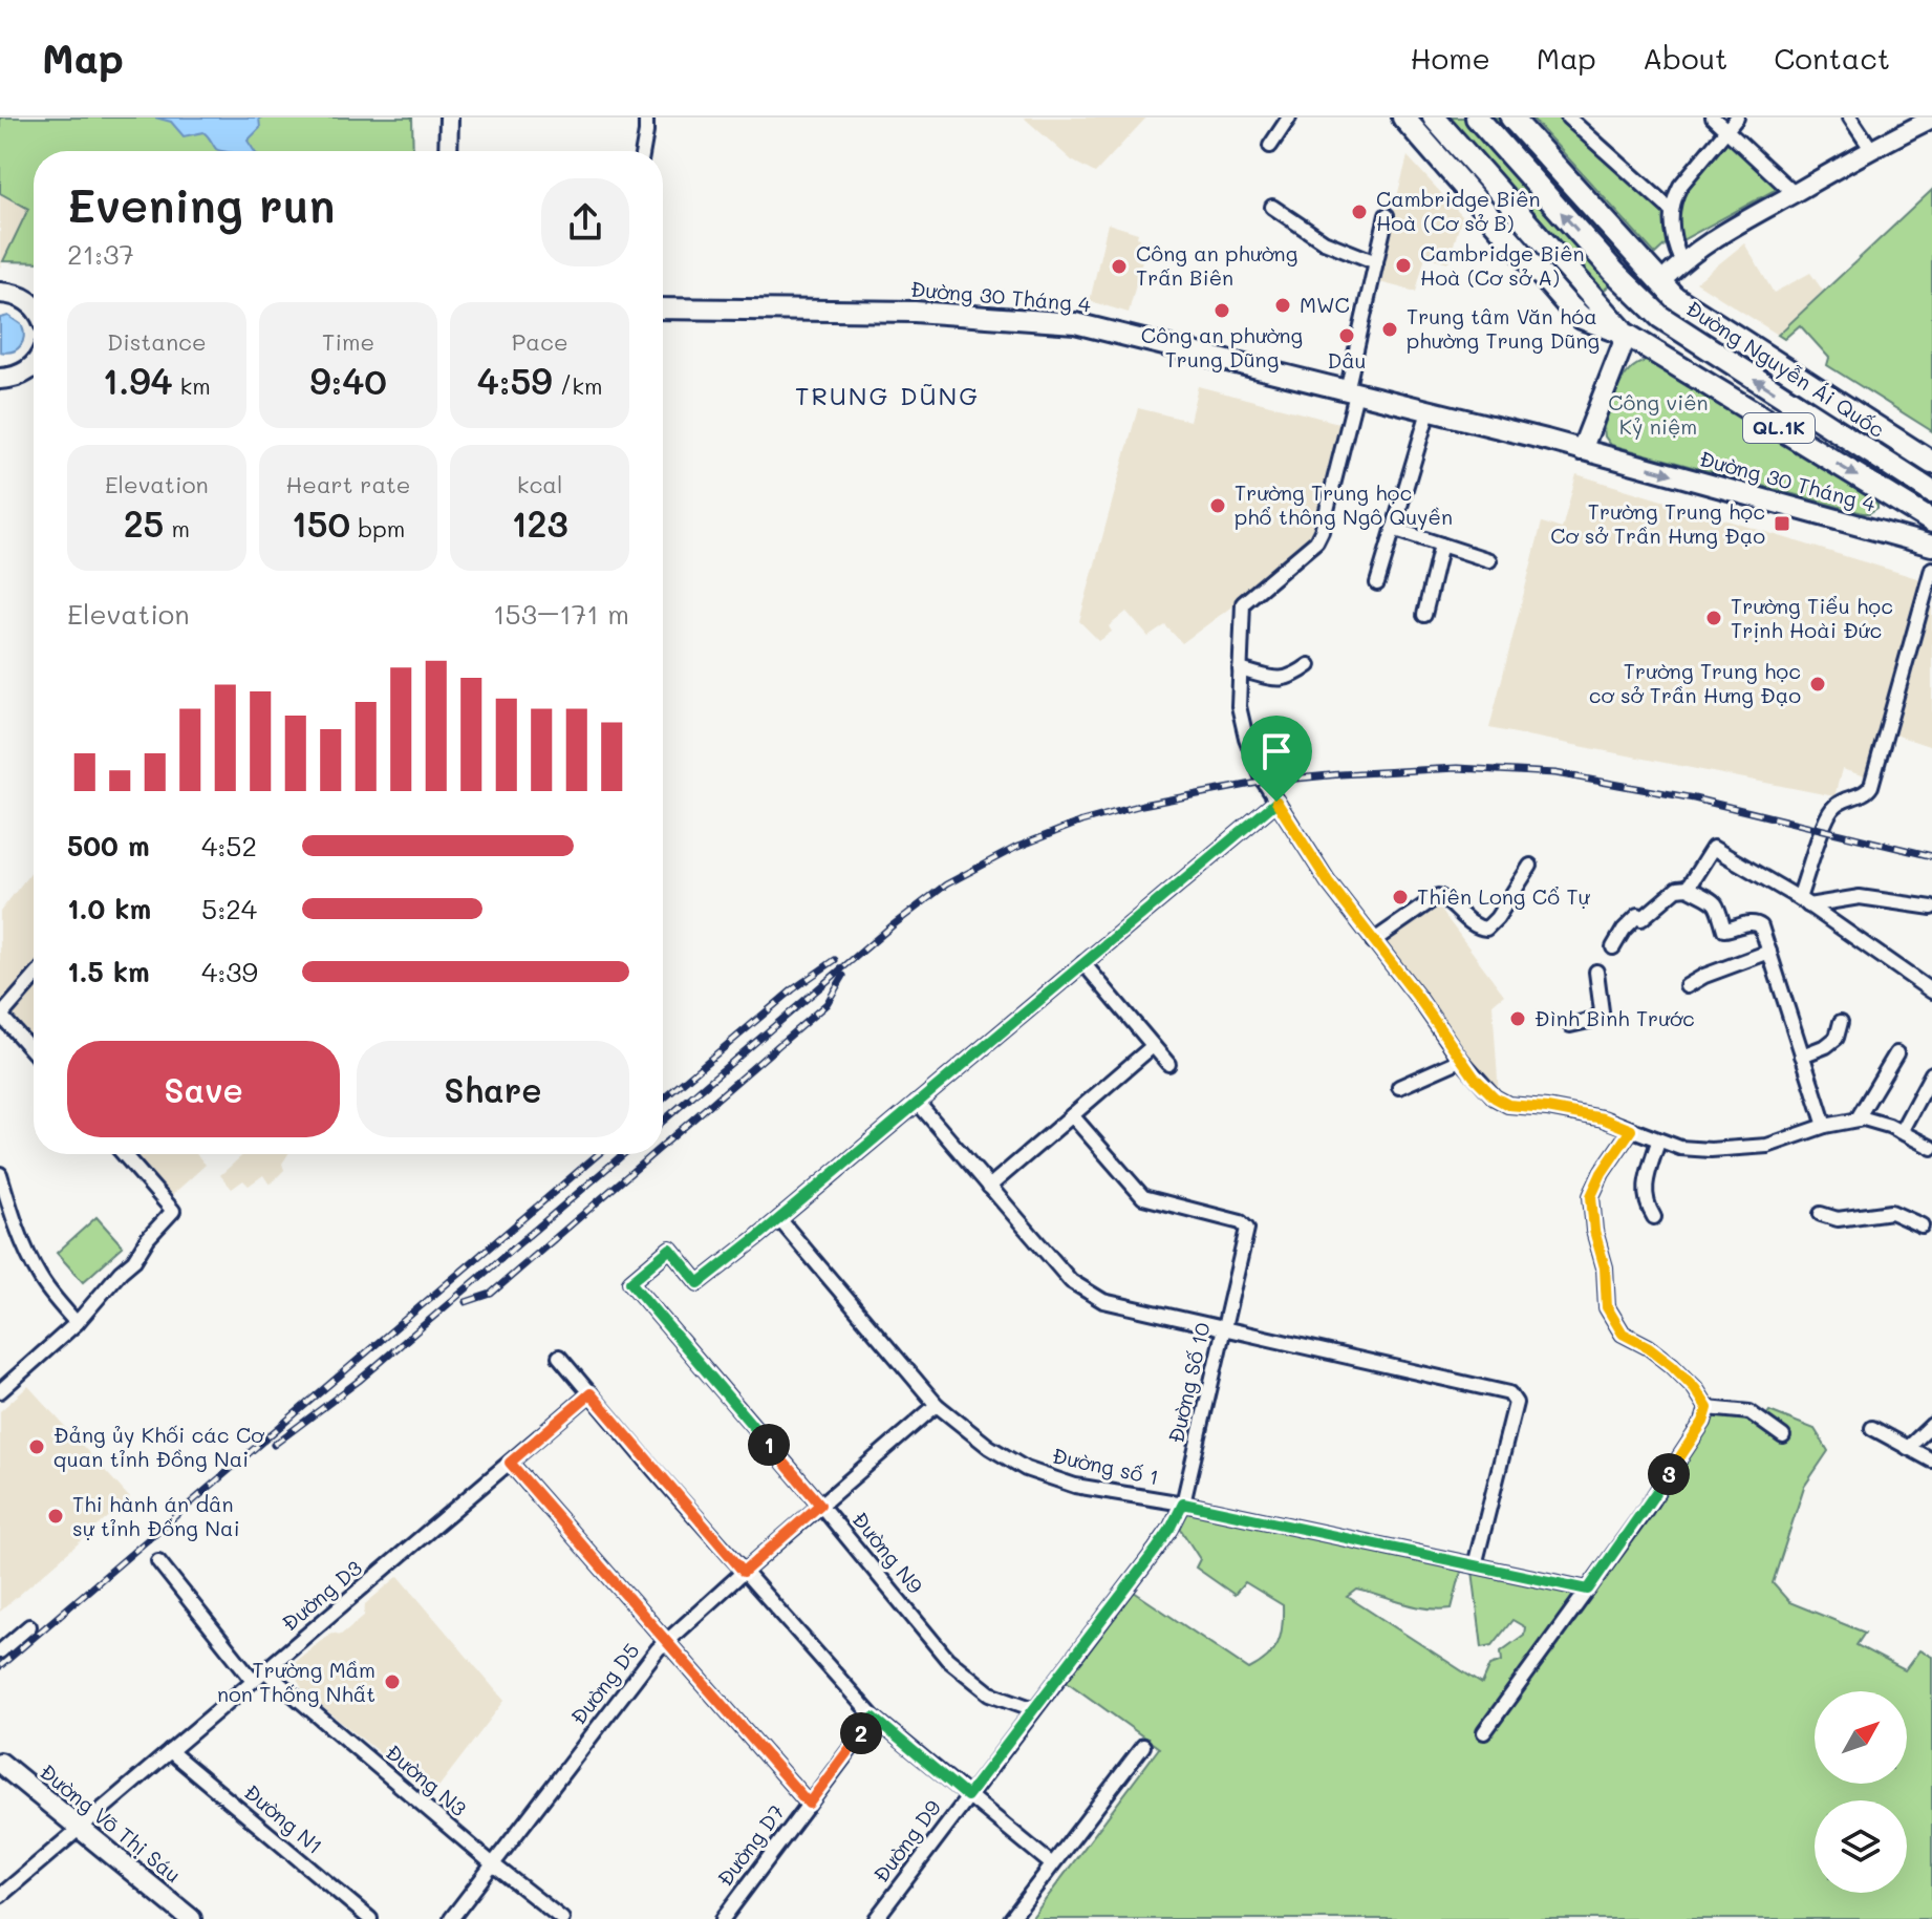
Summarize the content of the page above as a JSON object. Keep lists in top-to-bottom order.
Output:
{
  "streets": {
    "main road": [
      "Đường 30 Tháng 4",
      "Đường Nguyễn Ái Quốc",
      "QL.1K",
      "Đường Võ Thị Sáu"
    ],
    "street": [
      "Đường Số 10",
      "Đường số 1",
      "Đường N9",
      "Đường D3",
      "Đường D5",
      "Đường N3",
      "Đường N1",
      "Đường D9",
      "Đường D7"
    ]
  },
  "crossings": [
    ["Đường Số 10", "Đường số 1"],
    ["Đường Số 10", "Đường N9"],
    ["Đường Số 10", "Đường D9"],
    ["Đường số 1", "Đường N9"],
    ["Đường số 1", "Đường D5"],
    ["Đường N9", "Đường D5"],
    ["Đường N9", "Đường D9"],
    ["Đường D3", "Đường N3"],
    ["Đường D3", "Đường N1"],
    ["Đường D3", "Đường Võ Thị Sáu"],
    ["Đường D5", "Đường N3"]
  ],
  "districts": ["TRUNG DŨNG"],
  "parks": ["Công viên Kỷ niệm"],
  "places": {
    "other": [
      "Cambridge Biên Hoà (Cơ sở B)",
      "Cambridge Biên Hoà (Cơ sở A)",
      "Công an phường Trấn Biên",
      "MWC",
      "Công an phường Trung Dũng",
      "Trung tâm Văn hóa phường Trung Dũng",
      "Dâu",
      "Trường Trung học phổ thông Ngô Quyền",
      "Trường Tiểu học Trịnh Hoài Đức",
      "Trường Trung học cơ sở Trần Hưng Đạo",
      "Thiên Long Cổ Tự",
      "Đình Bình Trước",
      "Đảng ủy Khối các Cơ quan tỉnh Đồng Nai",
      "Thi hành án dân sự tỉnh Đồng Nai",
      "Trường Mầm non Thống Nhất"
    ],
    "transit": ["Trường Trung học Cơ sở Trần Hưng Đạo"]
  },
  "north": "top right",
  "page": {
    "header": "Map",
    "nav": [
      "Home",
      "Map",
      "About",
      "Contact"
    ],
    "heading": ["Evening run", "21:37"],
    "stats": [
      ["Distance", "1.94 km"],
      ["Time", "9:40"],
      ["Pace", "4:59 /km"],
      ["Elevation", "25 m"],
      ["Heart rate", "150 bpm"],
      ["kcal", "123"]
    ],
    "chart": ["Elevation", "153–171 m"],
    "list": [
      {
        "name": "500 m",
        "note": "4:52"
      },
      {
        "name": "1.0 km",
        "note": "5:24"
      },
      {
        "name": "1.5 km",
        "note": "4:39"
      }
    ],
    "buttons": ["Save", "Share"],
    "pins": ["1", "3", "2"]
  }
}
